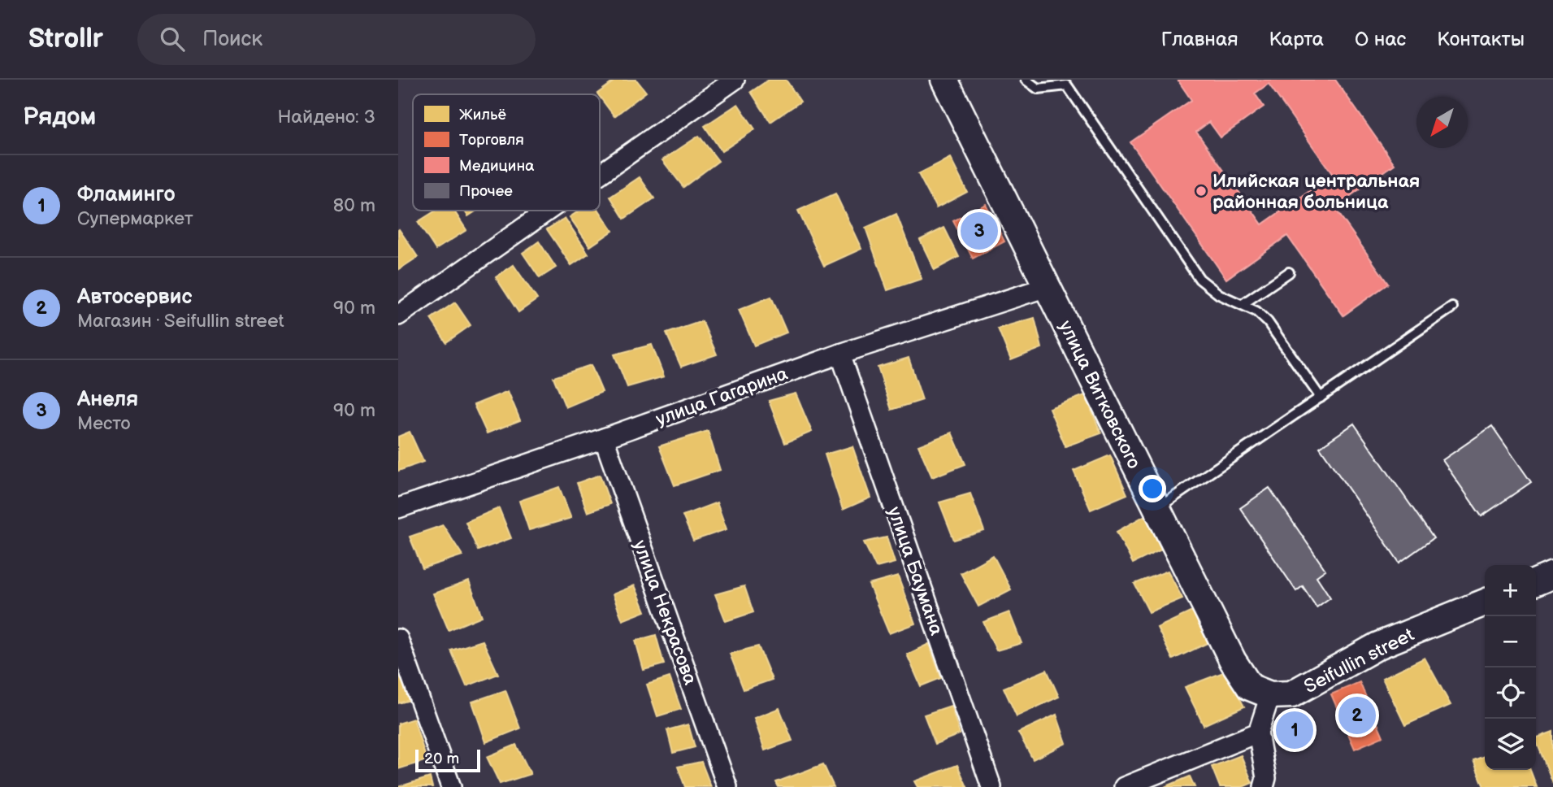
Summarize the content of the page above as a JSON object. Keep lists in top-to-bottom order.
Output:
{
  "streets": {
    "street": [
      "улица Витковского",
      "улица Гагарина",
      "улица Баумана",
      "улица Некрасова",
      "Seifullin street"
    ]
  },
  "crossings": [
    ["улица Витковского", "улица Гагарина"],
    ["улица Витковского", "Seifullin street"],
    ["улица Гагарина", "улица Баумана"],
    ["улица Гагарина", "улица Некрасова"]
  ],
  "places": ["Илийская центральная районная больница"],
  "legend": [
    "Жильё",
    "Торговля",
    "Медицина",
    "Прочее"
  ],
  "scale_bar": "20 m",
  "north": "bottom left",
  "page": {
    "header": "Strollr",
    "search": "Поиск",
    "nav": [
      "Главная",
      "Карта",
      "О нас",
      "Контакты"
    ],
    "heading": ["Рядом", "Найдено: 3"],
    "list": [
      {
        "mark": "1",
        "name": "Фламинго",
        "note": "Супермаркет",
        "value": "80 m"
      },
      {
        "mark": "2",
        "name": "Автосервис",
        "note": "Магазин · Seifullin street",
        "value": "90 m"
      },
      {
        "mark": "3",
        "name": "Анеля",
        "note": "Место",
        "value": "90 m"
      }
    ],
    "pins": ["3", "2", "1"],
    "map_buttons": ["+", "−"],
    "scale": "20 m"
  }
}
